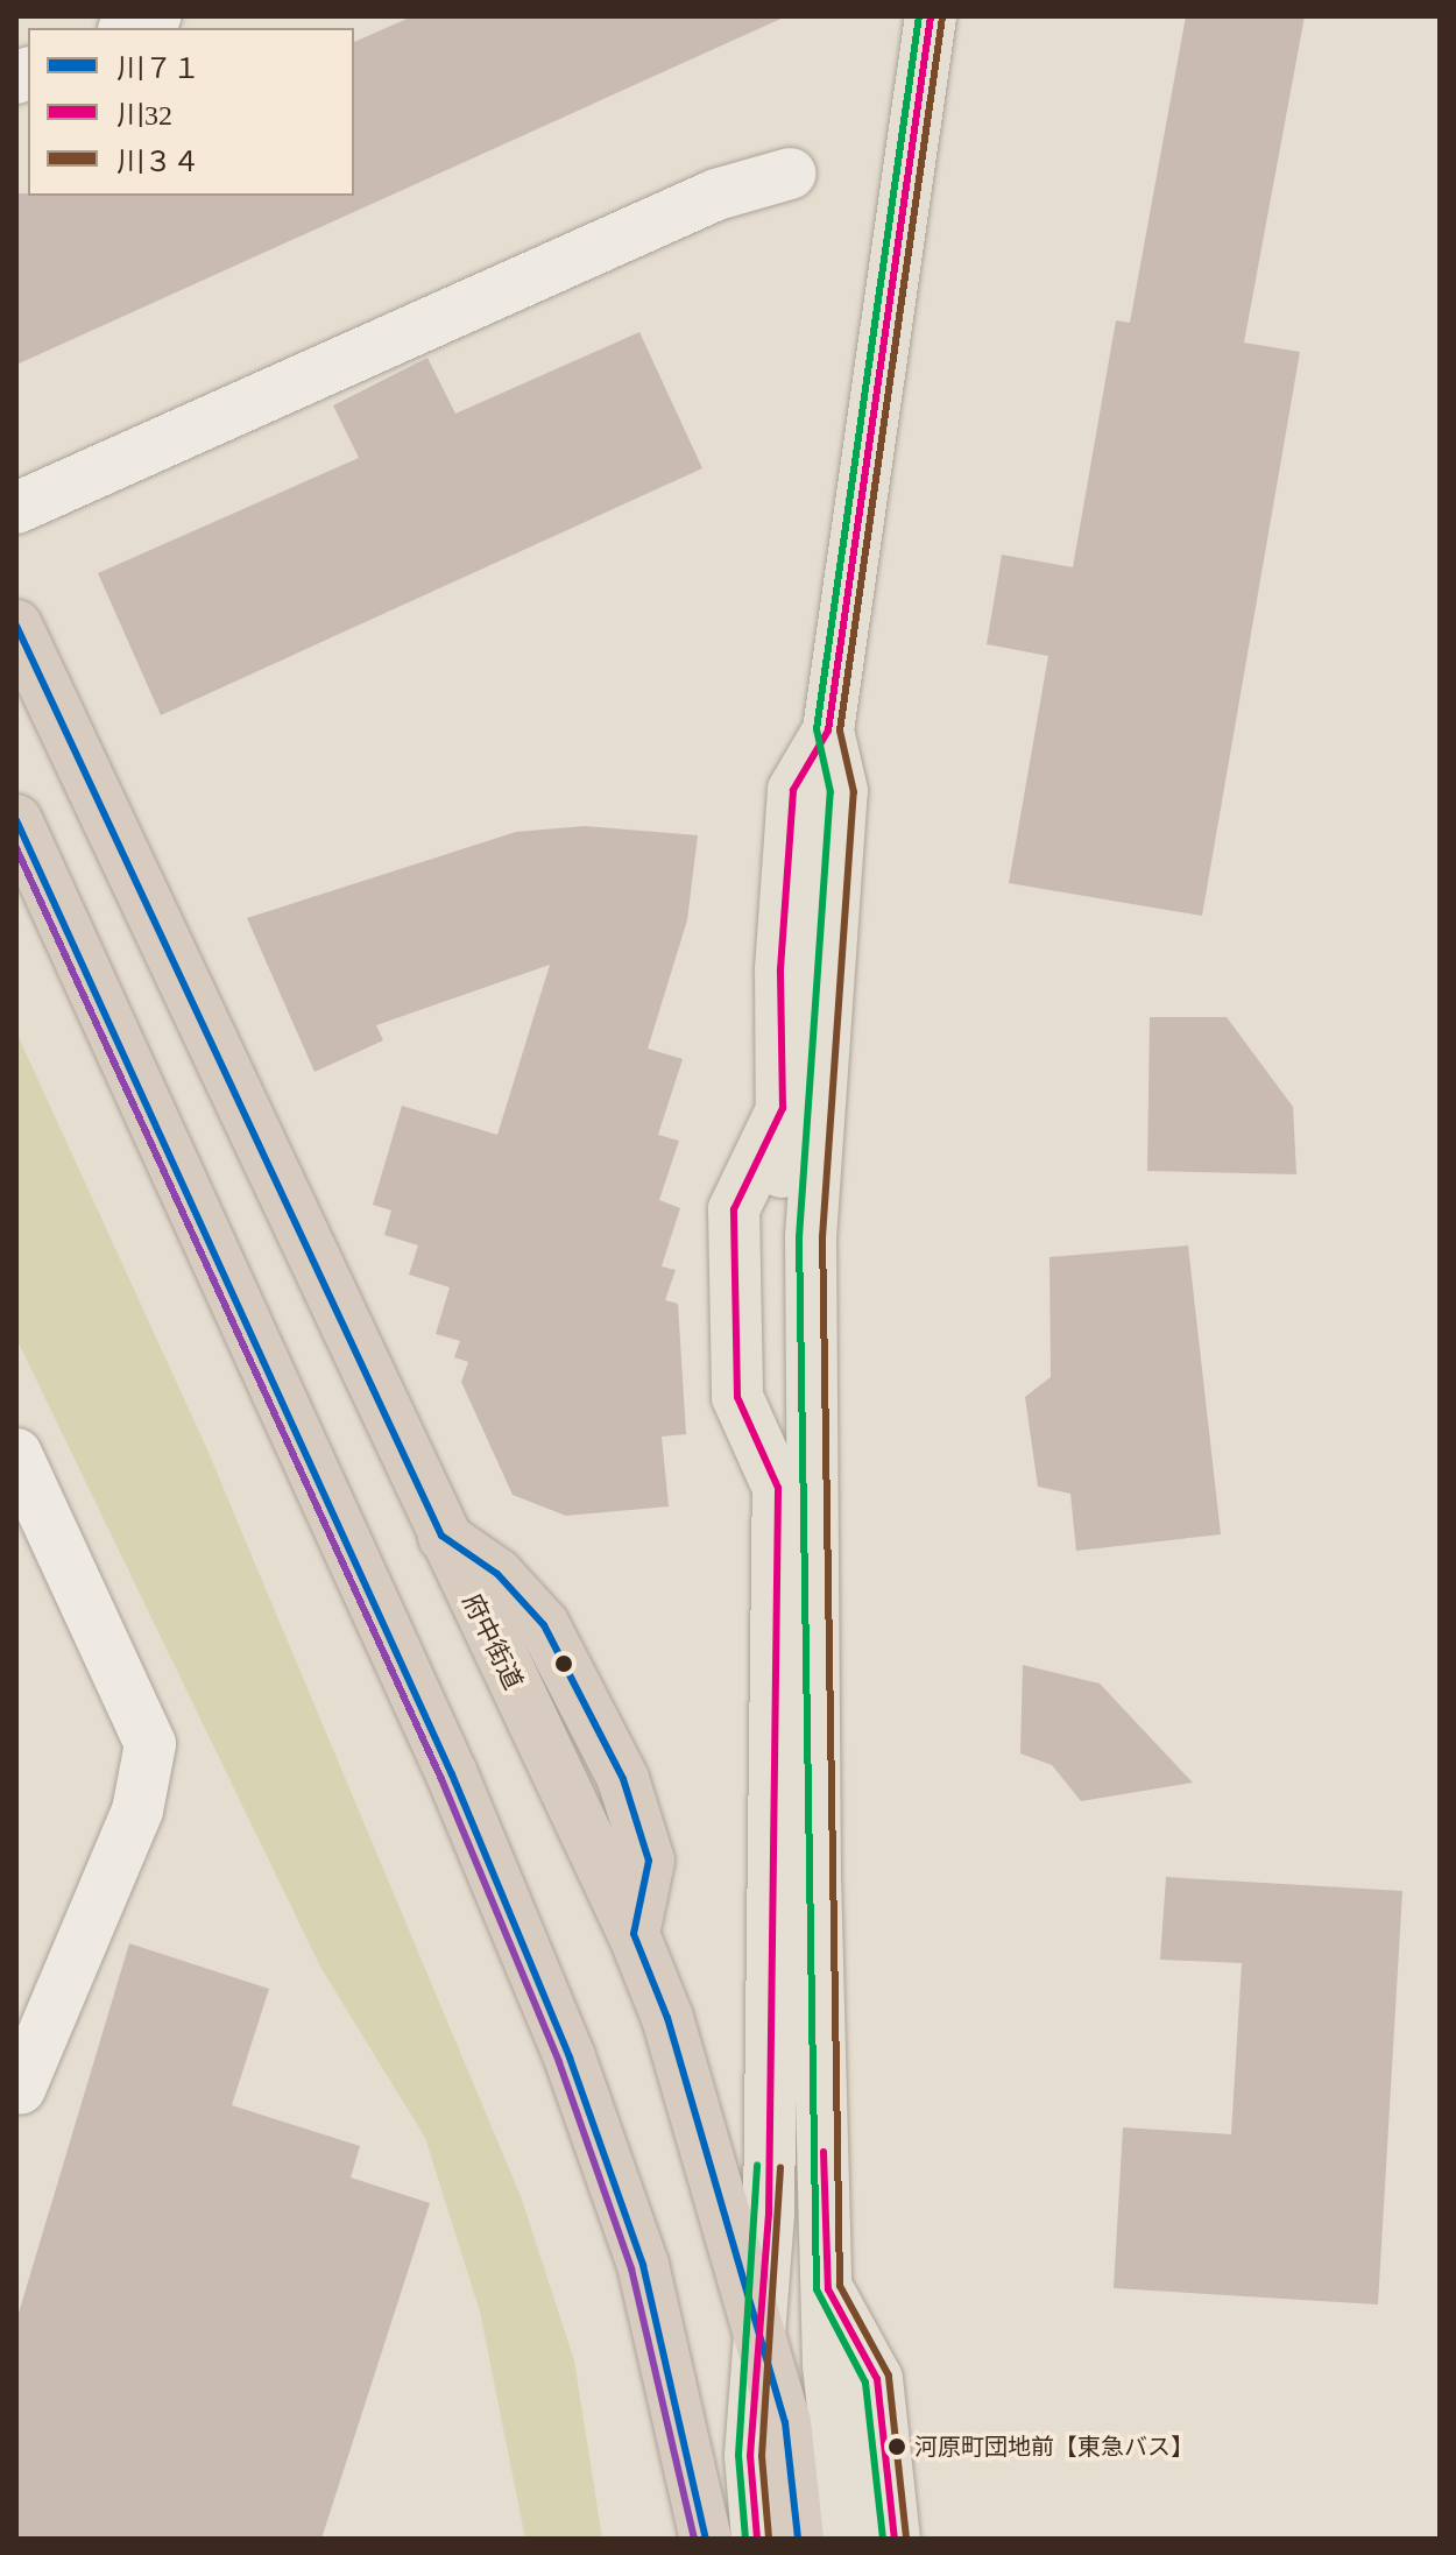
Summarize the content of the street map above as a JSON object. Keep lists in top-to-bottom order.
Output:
{
  "places": ["河原町団地前【東急バス】"],
  "lines": ["transit line 川32", "transit line 川３４", "transit line 川７１"],
  "legend": ["川７１", "川32", "川３４"]
}
